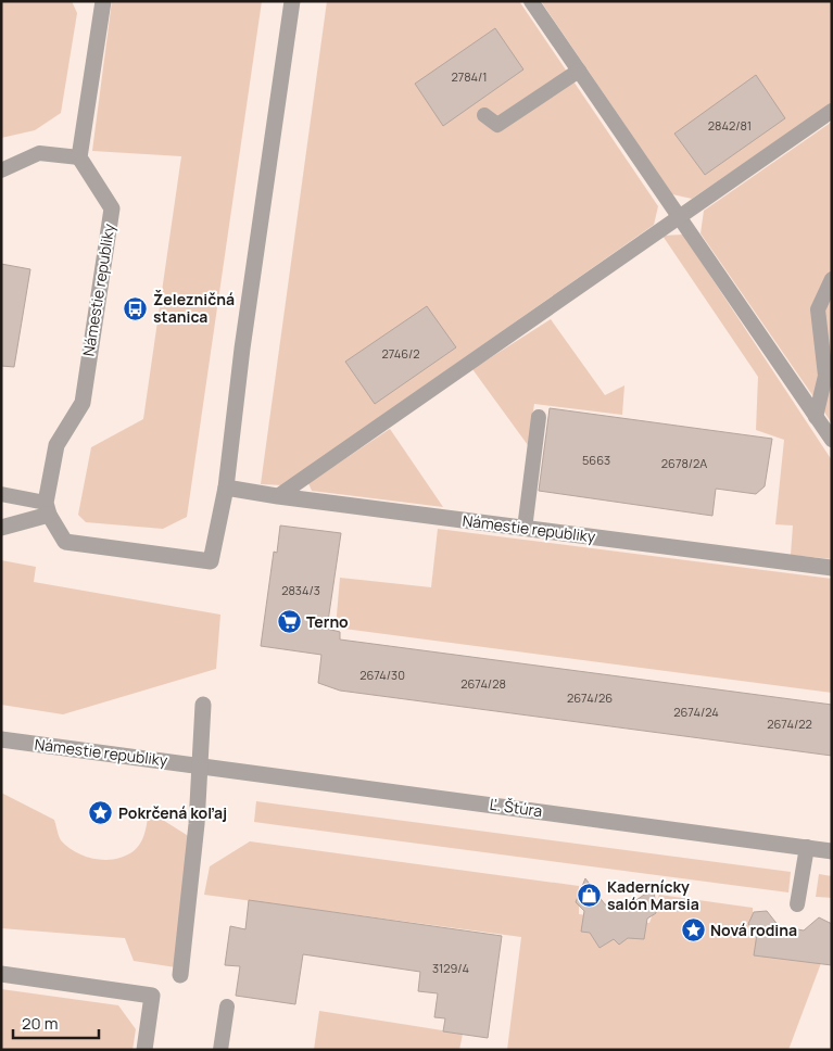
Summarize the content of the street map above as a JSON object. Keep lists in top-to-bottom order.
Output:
{
  "streets": {
    "street": ["Námestie republiky", "Ľ. Štúra"]
  },
  "crossings": [
    ["Námestie republiky", "Ľ. Štúra"]
  ],
  "places": {
    "bus stop": ["Železničná stanica"],
    "supermarket": ["Terno"],
    "place": ["Pokrčená koľaj", "Nová rodina"],
    "shop": ["Kadernícky salón Marsia"]
  },
  "house_numbers": [
    "2784/1",
    "2842/81",
    "2746/2",
    "5663",
    "2678/2A",
    "2834/3",
    "2674/30",
    "2674/28",
    "2674/26",
    "2674/24",
    "2674/22",
    "3129/4"
  ],
  "scale_bar": "20 m"
}
